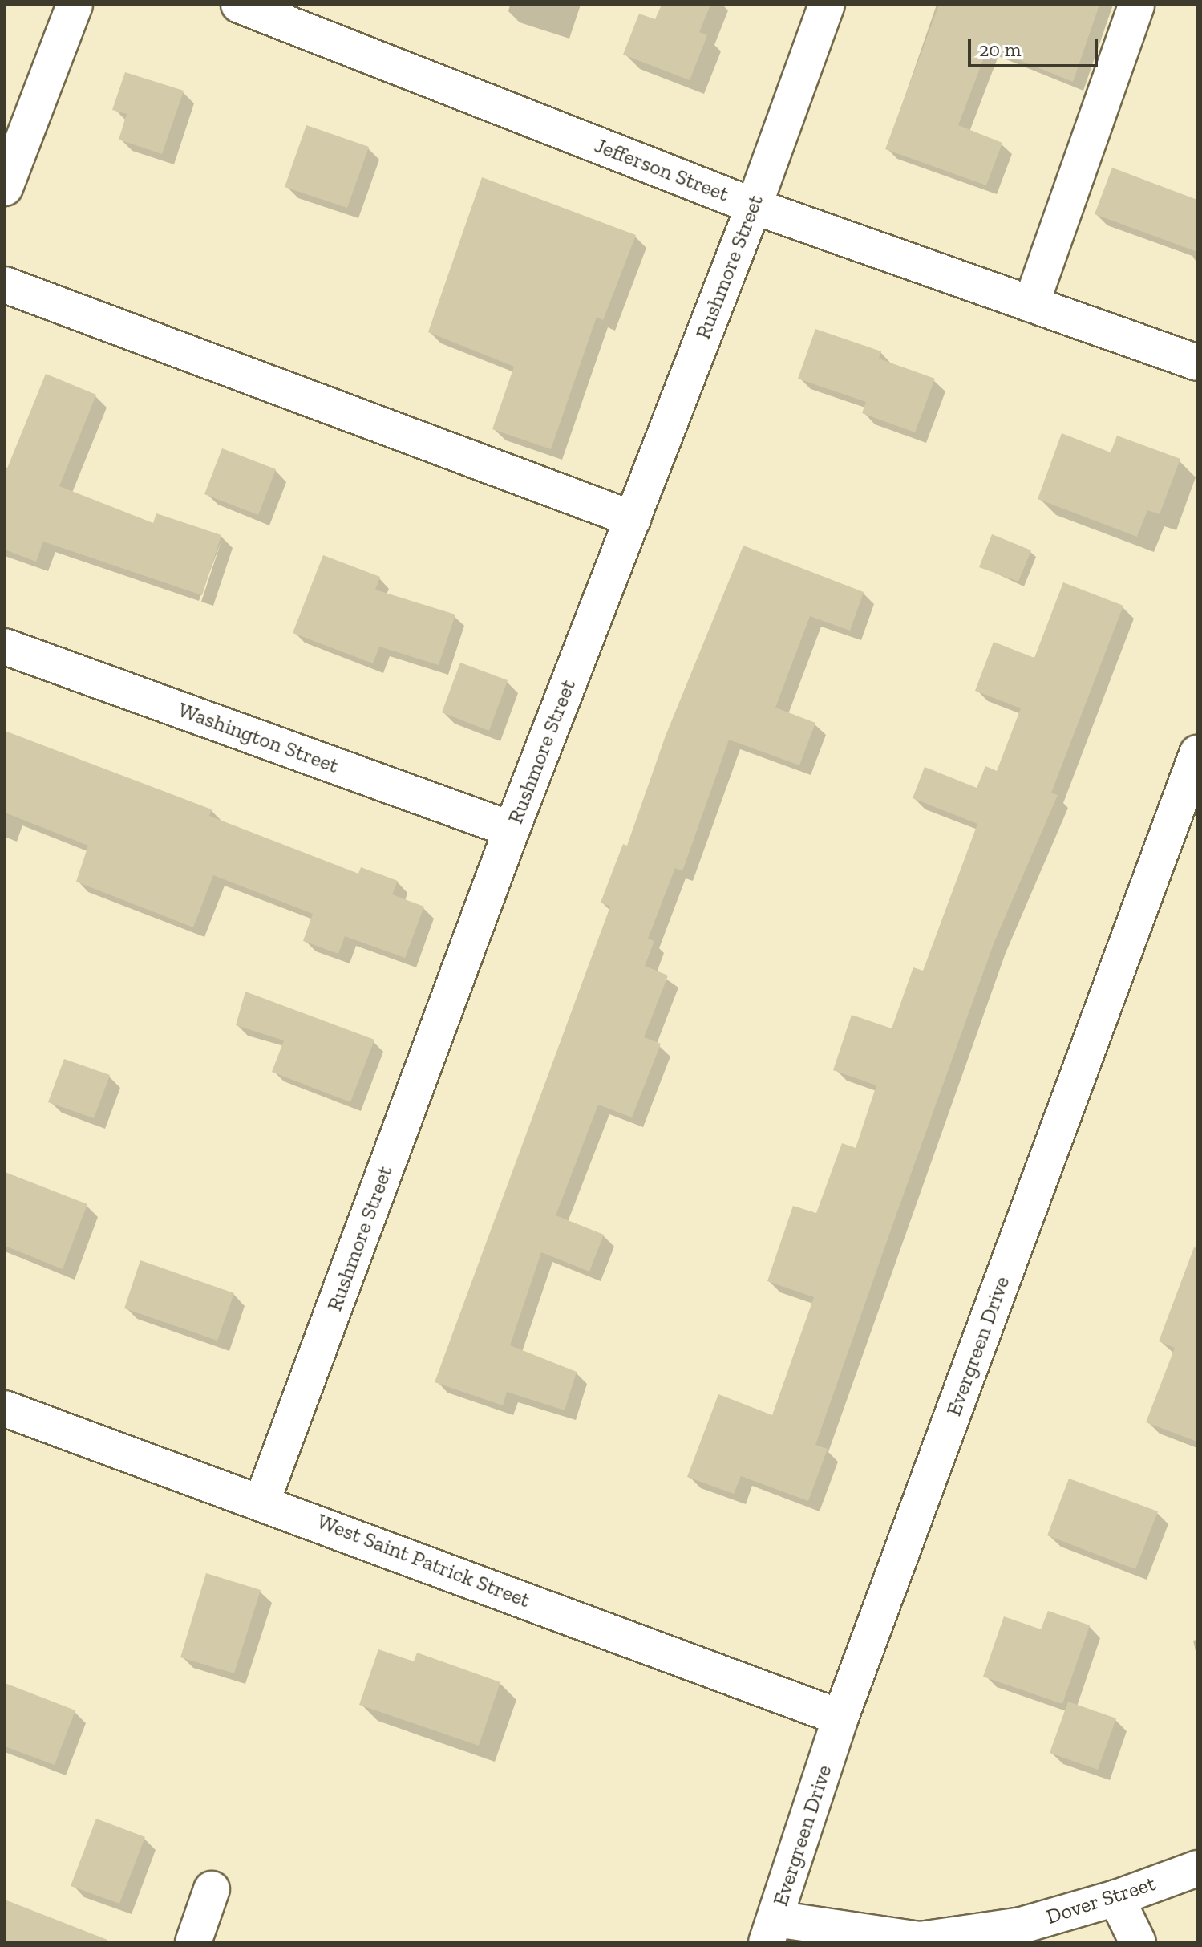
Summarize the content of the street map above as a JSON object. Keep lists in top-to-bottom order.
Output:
{
  "streets": {
    "street": [
      "Jefferson Street",
      "Rushmore Street",
      "Washington Street",
      "Evergreen Drive",
      "West Saint Patrick Street",
      "Dover Street"
    ]
  },
  "crossings": [
    ["Jefferson Street", "Rushmore Street"],
    ["Rushmore Street", "Washington Street"],
    ["Rushmore Street", "West Saint Patrick Street"],
    ["Evergreen Drive", "West Saint Patrick Street"],
    ["Evergreen Drive", "Dover Street"]
  ],
  "scale_bar": "20 m"
}
